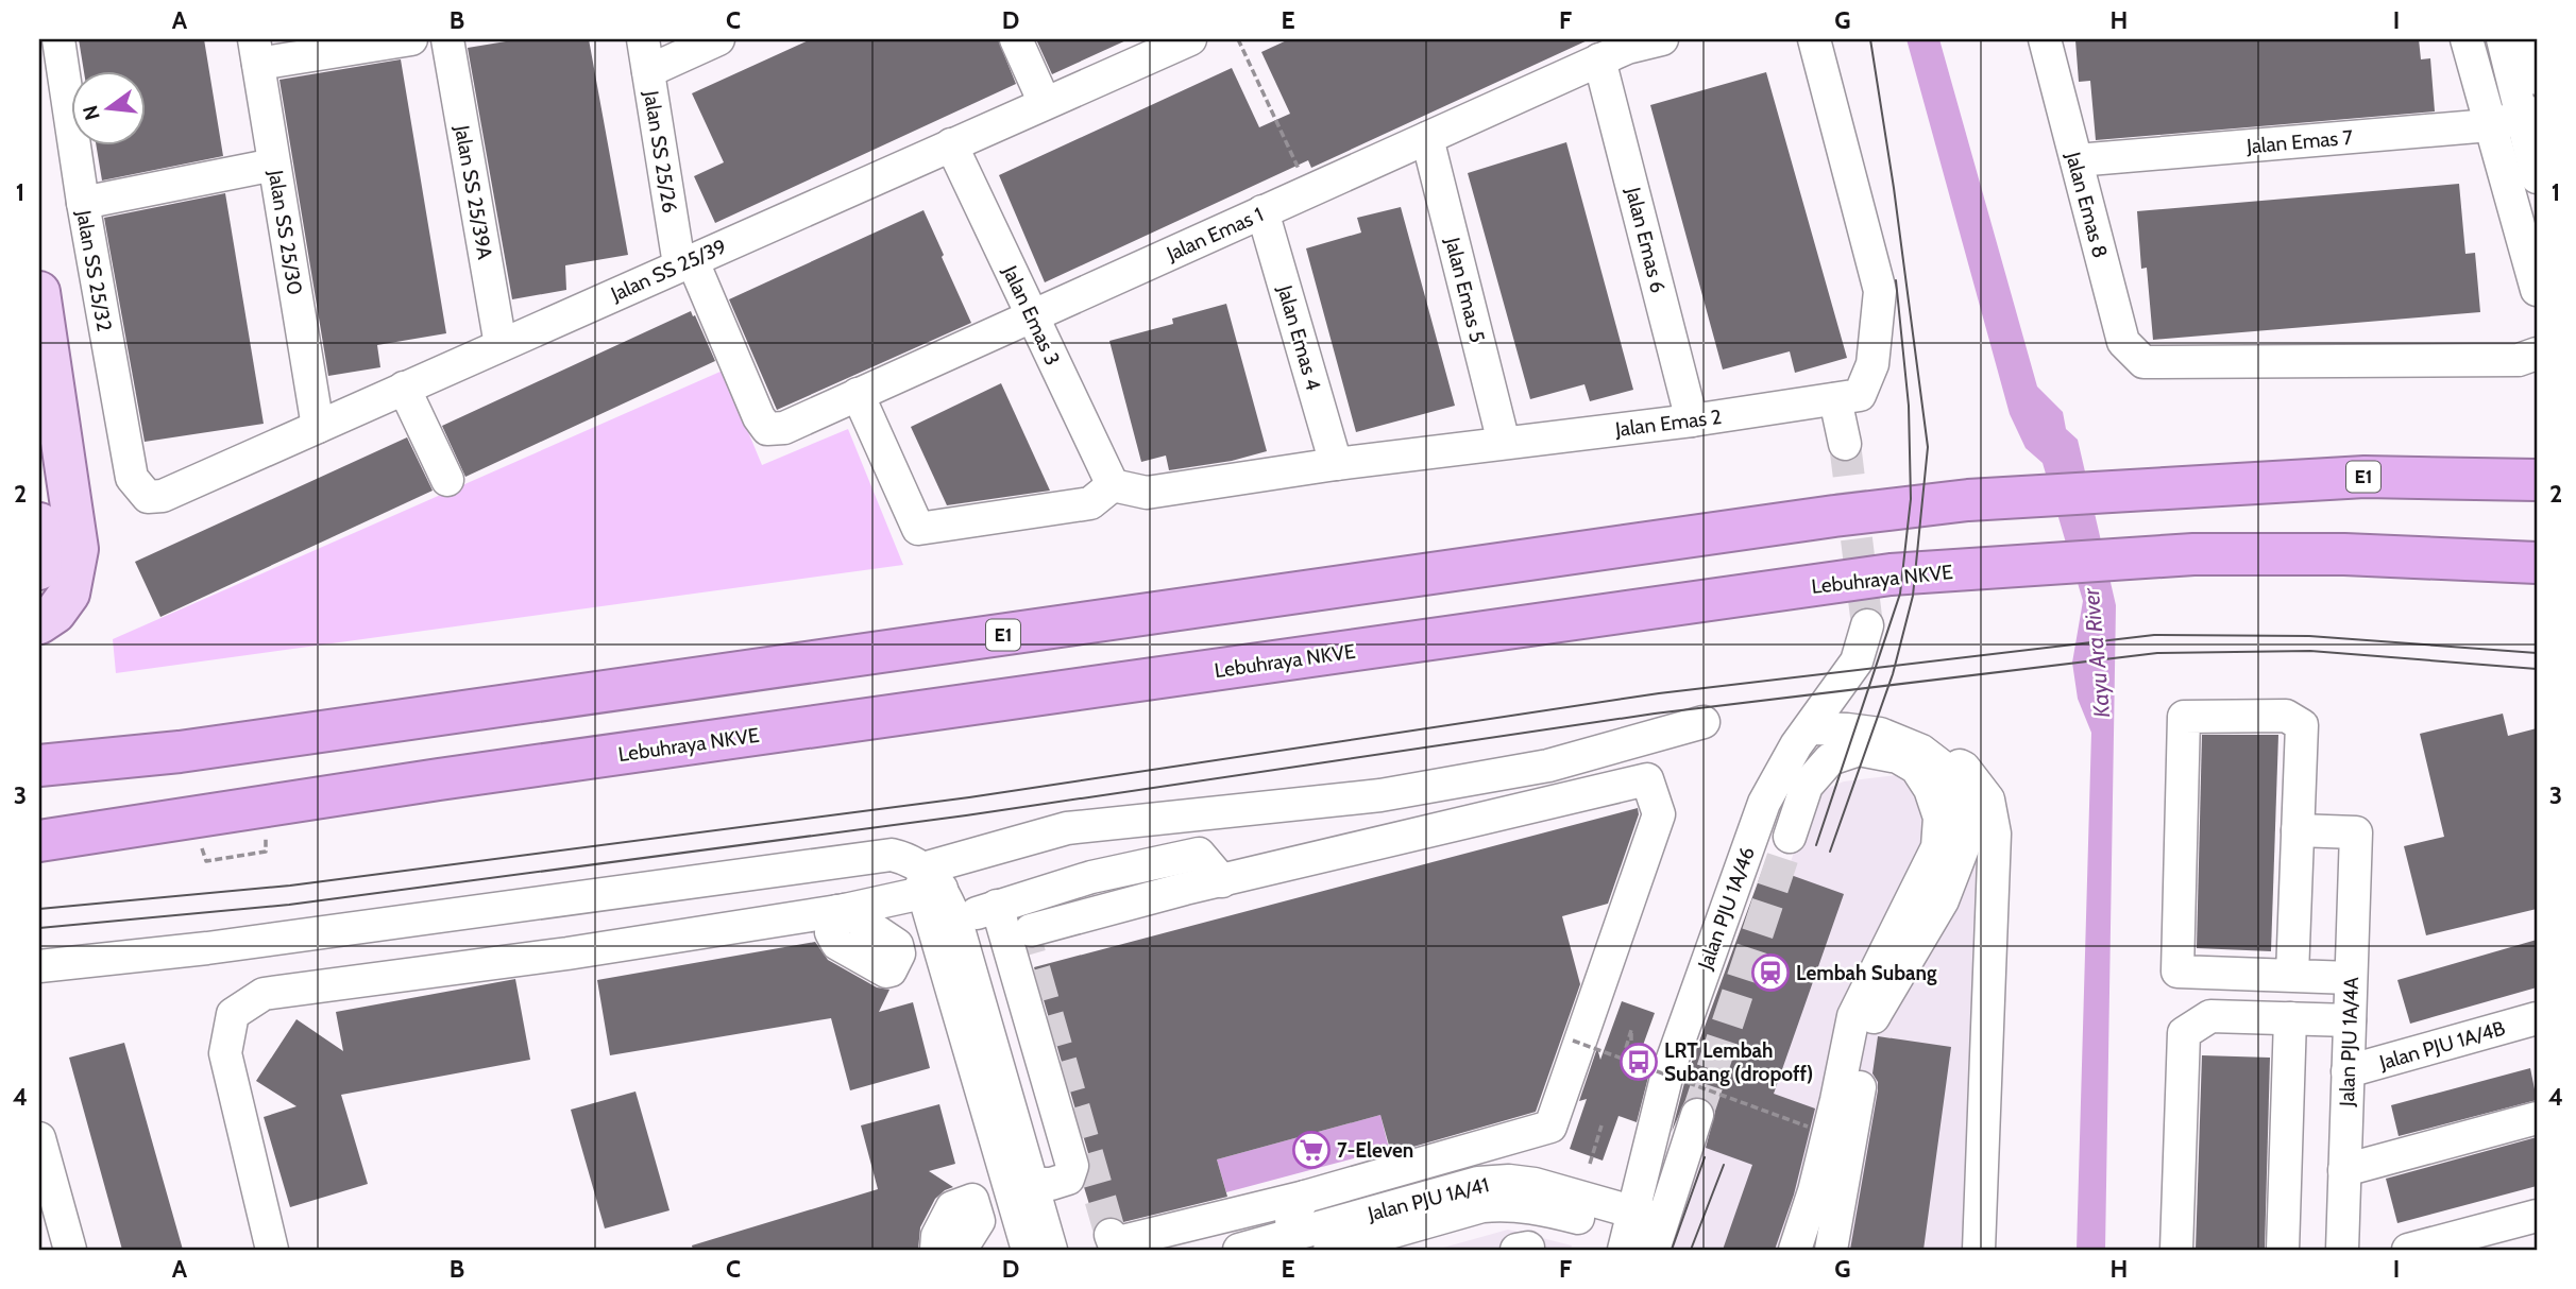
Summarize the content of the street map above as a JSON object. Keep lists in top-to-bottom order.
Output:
{
  "streets": {
    "highway": ["E1", "Lebuhraya NKVE"],
    "street": [
      "Jalan Emas 7",
      "Jalan SS 25/26",
      "Jalan SS 25/39A",
      "Jalan Emas 8",
      "Jalan SS 25/30",
      "Jalan Emas 1",
      "Jalan Emas 6",
      "Jalan SS 25/39",
      "Jalan SS 25/32",
      "Jalan Emas 5",
      "Jalan Emas 3",
      "Jalan Emas 4",
      "Jalan Emas 2",
      "Jalan PJU 1A/46",
      "Jalan PJU 1A/4A",
      "Jalan PJU 1A/4B",
      "Jalan PJU 1A/41"
    ]
  },
  "crossings": [
    ["Jalan Emas 7", "Jalan Emas 8"],
    ["Jalan SS 25/26", "Jalan Emas 1"],
    ["Jalan SS 25/26", "Jalan SS 25/39"],
    ["Jalan SS 25/39A", "Jalan SS 25/39"],
    ["Jalan SS 25/30", "Jalan SS 25/39"],
    ["Jalan Emas 1", "Jalan Emas 6"],
    ["Jalan Emas 1", "Jalan Emas 5"],
    ["Jalan Emas 1", "Jalan Emas 3"],
    ["Jalan Emas 1", "Jalan Emas 4"],
    ["Jalan Emas 6", "Jalan Emas 2"],
    ["Jalan SS 25/39", "Jalan SS 25/32"],
    ["Jalan SS 25/39", "Jalan Emas 3"],
    ["Jalan Emas 5", "Jalan Emas 2"],
    ["Jalan Emas 3", "Jalan Emas 2"],
    ["Jalan Emas 4", "Jalan Emas 2"],
    ["Jalan PJU 1A/46", "Jalan PJU 1A/41"],
    ["Jalan PJU 1A/4A", "Jalan PJU 1A/4B"]
  ],
  "water": ["Kayu Ara River"],
  "places": {
    "station": ["Lembah Subang"],
    "bus stop": ["LRT Lembah Subang (dropoff)"],
    "supermarket": ["7-Eleven"]
  },
  "north": "left",
  "grid": {
    "columns": [
      "A",
      "B",
      "C",
      "D",
      "E",
      "F",
      "G",
      "H",
      "I"
    ],
    "rows": [
      "1",
      "2",
      "3",
      "4"
    ]
  }
}
